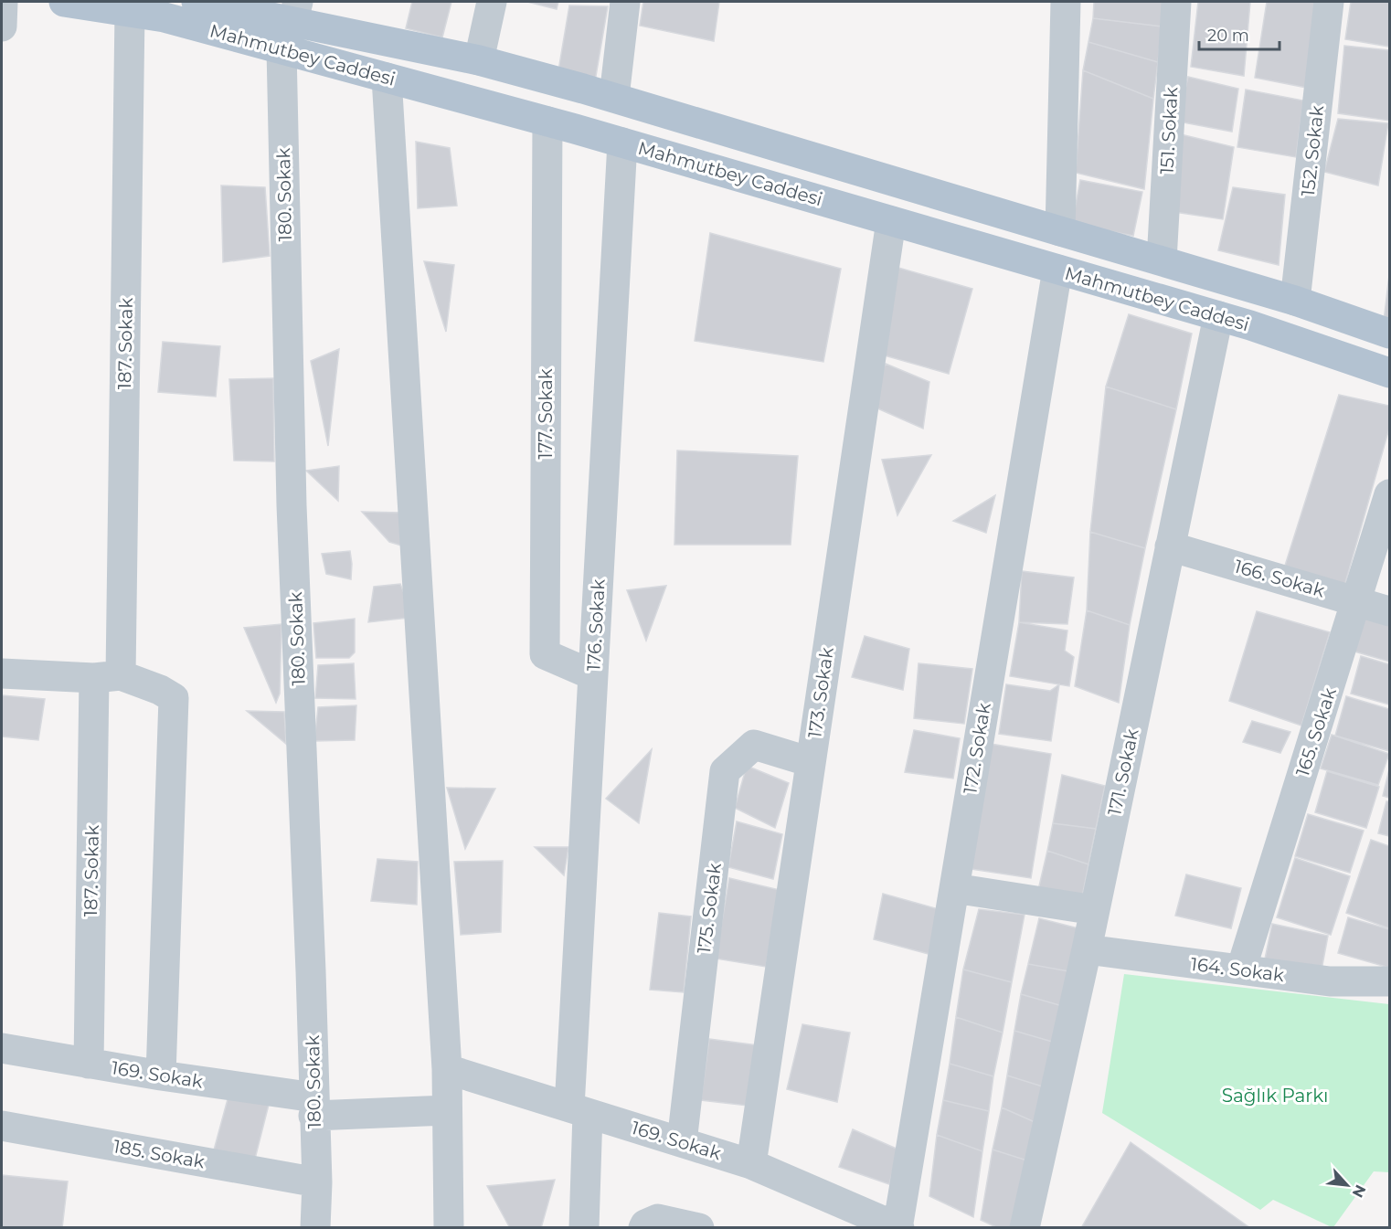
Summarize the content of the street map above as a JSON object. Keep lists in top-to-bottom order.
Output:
{
  "streets": {
    "main road": ["Mahmutbey Caddesi"],
    "street": [
      "151. Sokak",
      "152. Sokak",
      "180. Sokak",
      "187. Sokak",
      "177. Sokak",
      "166. Sokak",
      "176. Sokak",
      "173. Sokak",
      "165. Sokak",
      "172. Sokak",
      "171. Sokak",
      "175. Sokak",
      "164. Sokak",
      "169. Sokak",
      "185. Sokak"
    ]
  },
  "crossings": [
    ["Mahmutbey Caddesi", "151. Sokak"],
    ["Mahmutbey Caddesi", "152. Sokak"],
    ["Mahmutbey Caddesi", "180. Sokak"],
    ["Mahmutbey Caddesi", "187. Sokak"],
    ["Mahmutbey Caddesi", "177. Sokak"],
    ["Mahmutbey Caddesi", "176. Sokak"],
    ["Mahmutbey Caddesi", "173. Sokak"],
    ["Mahmutbey Caddesi", "172. Sokak"],
    ["Mahmutbey Caddesi", "171. Sokak"],
    ["180. Sokak", "169. Sokak"],
    ["180. Sokak", "185. Sokak"],
    ["187. Sokak", "169. Sokak"],
    ["177. Sokak", "176. Sokak"],
    ["166. Sokak", "165. Sokak"],
    ["166. Sokak", "171. Sokak"],
    ["176. Sokak", "169. Sokak"],
    ["173. Sokak", "175. Sokak"],
    ["173. Sokak", "169. Sokak"],
    ["165. Sokak", "164. Sokak"],
    ["172. Sokak", "169. Sokak"],
    ["171. Sokak", "164. Sokak"],
    ["175. Sokak", "169. Sokak"]
  ],
  "parks": ["Sağlık Parkı"],
  "scale_bar": "20 m",
  "north": "bottom right"
}
